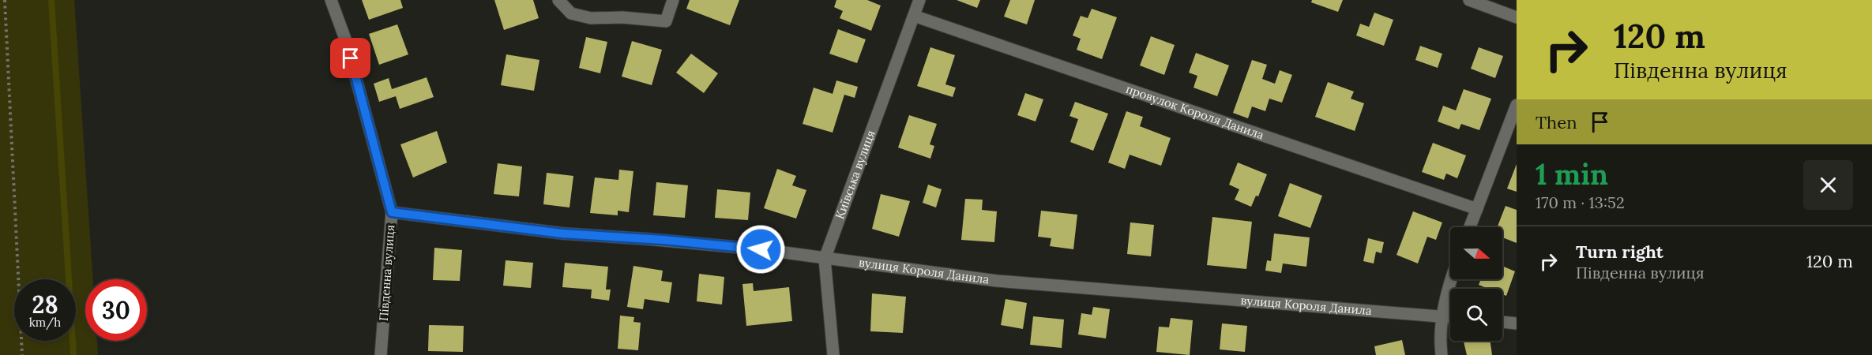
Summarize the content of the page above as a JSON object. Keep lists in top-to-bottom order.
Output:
{
  "streets": {
    "street": [
      "провулок Короля Данила",
      "Київська вулиця",
      "вулиця Короля Данила",
      "Південна вулиця"
    ]
  },
  "crossings": [
    ["провулок Короля Данила", "Київська вулиця"],
    ["Київська вулиця", "вулиця Короля Данила"],
    ["вулиця Короля Данила", "Південна вулиця"]
  ],
  "north": "right",
  "page": {
    "turn": ["120 m", "Південна вулиця"],
    "then": "Then",
    "heading": ["1 min", "170 m · 13:52"],
    "list": [
      {
        "name": "Turn right",
        "note": "Південна вулиця",
        "value": "120 m"
      }
    ],
    "speed": "28 km/h",
    "limit": "30"
  }
}
